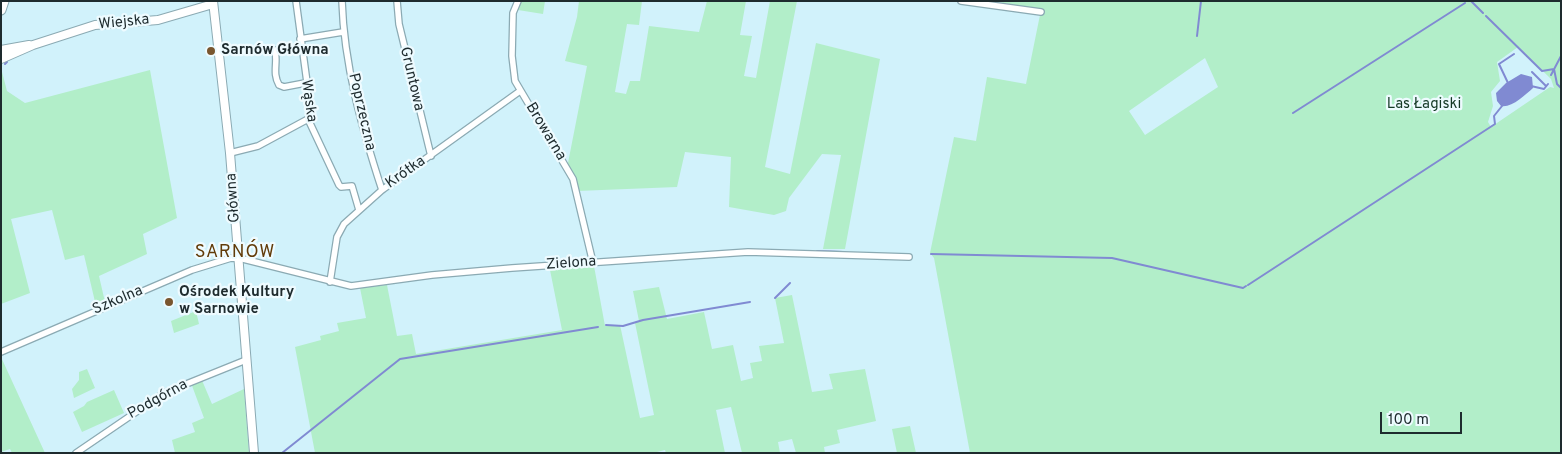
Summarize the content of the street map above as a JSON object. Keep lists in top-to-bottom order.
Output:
{
  "streets": {
    "street": [
      "Wiejska",
      "Gruntowa",
      "Wąska",
      "Poprzeczna",
      "Browarna",
      "Krótka",
      "Główna",
      "Zielona",
      "Szkolna",
      "Podgórna"
    ]
  },
  "crossings": [
    ["Wiejska", "Główna"],
    ["Gruntowa", "Krótka"],
    ["Wąska", "Krótka"],
    ["Poprzeczna", "Krótka"],
    ["Browarna", "Krótka"],
    ["Browarna", "Zielona"],
    ["Krótka", "Zielona"],
    ["Główna", "Zielona"],
    ["Główna", "Szkolna"],
    ["Główna", "Podgórna"],
    ["Zielona", "Szkolna"]
  ],
  "districts": ["SARNÓW"],
  "parks": ["Las Łagiski"],
  "places": ["Sarnów Główna", "Ośrodek Kultury w Sarnowie"],
  "scale_bar": "100 m"
}
